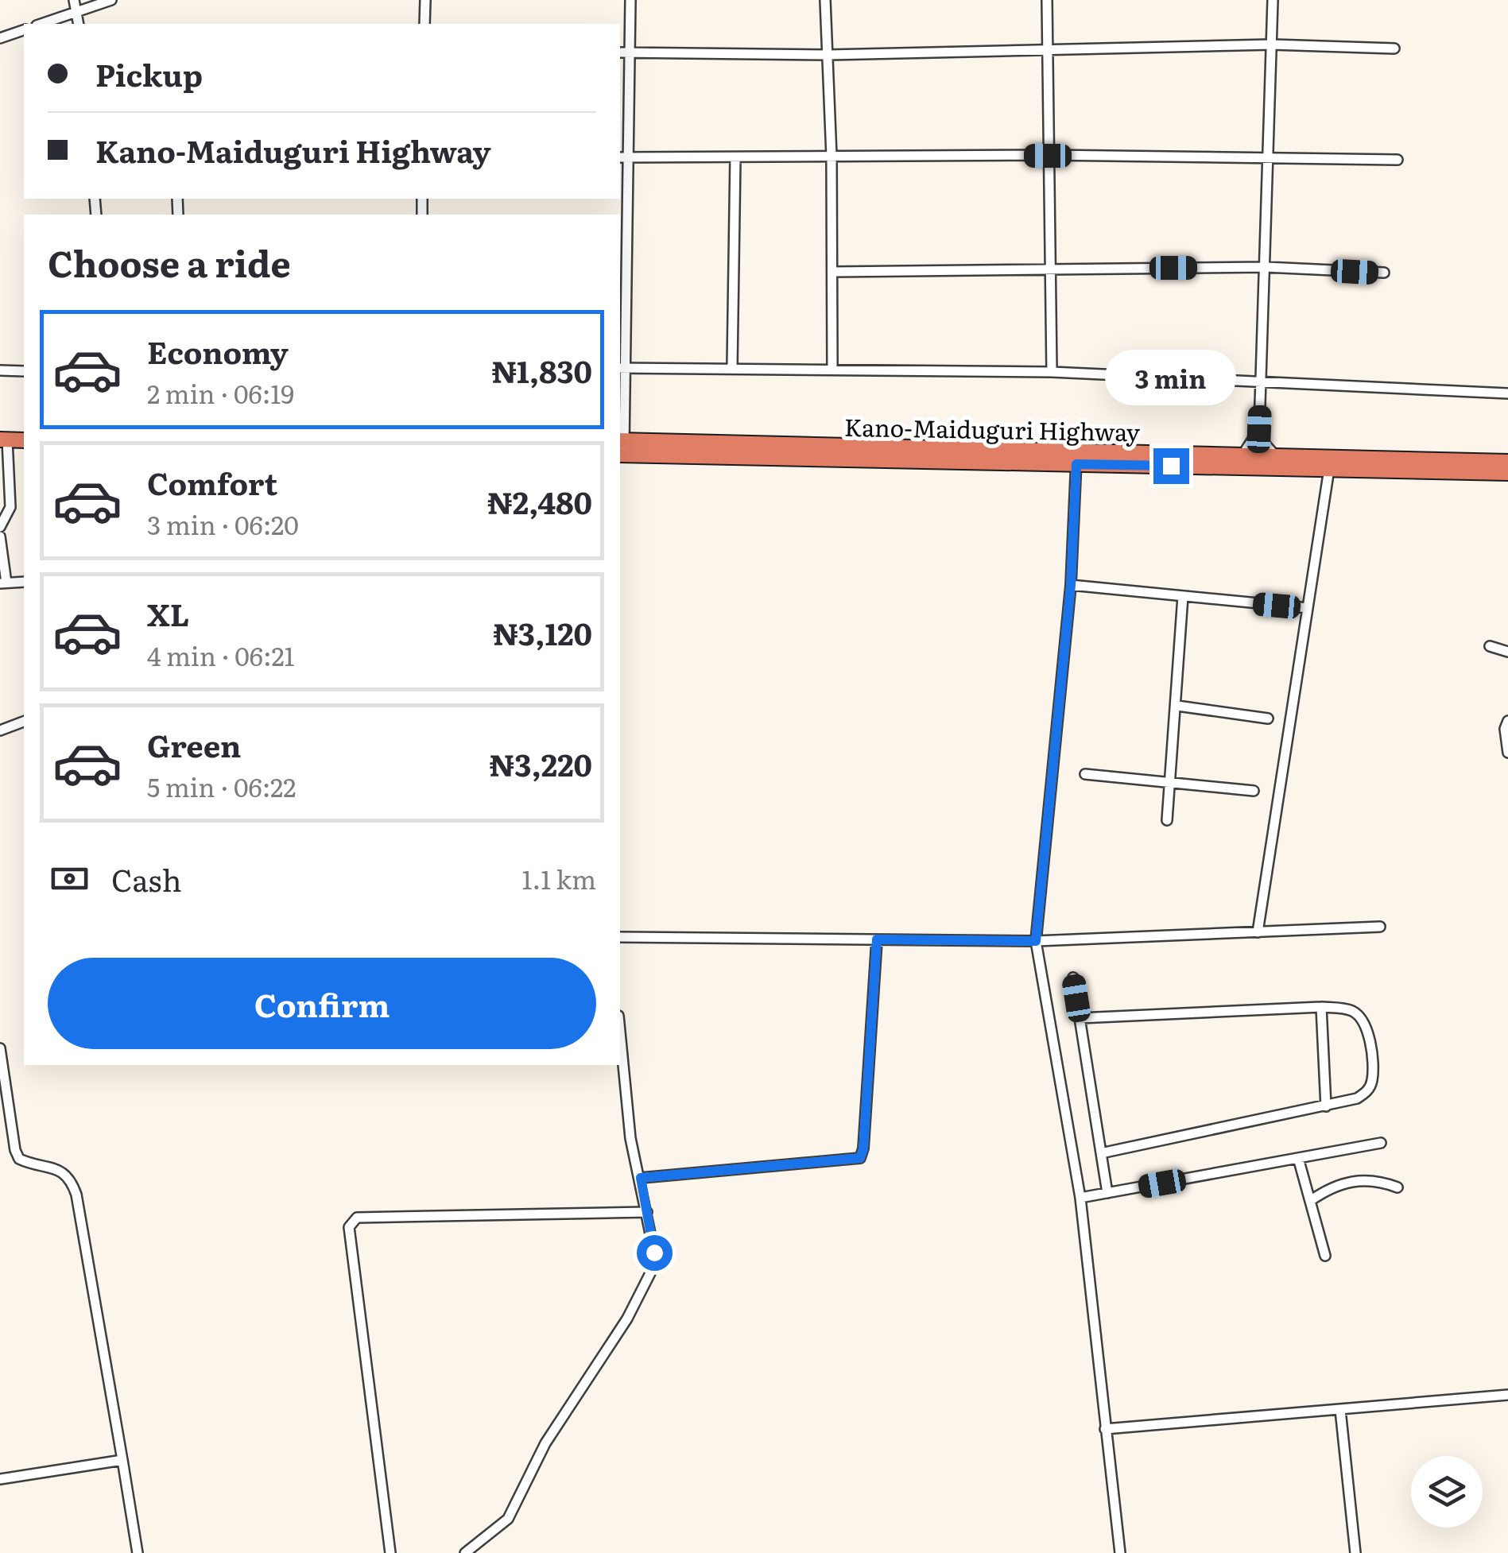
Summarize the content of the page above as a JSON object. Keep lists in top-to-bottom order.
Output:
{
  "streets": {
    "highway": ["Kano-Maiduguri Highway"]
  },
  "page": {
    "banner": ["Pickup", "Kano-Maiduguri Highway"],
    "heading": "Choose a ride",
    "list": [
      {
        "name": "Economy",
        "note": "2 min · 06:19",
        "value": "₦1,830"
      },
      {
        "name": "Comfort",
        "note": "3 min · 06:20",
        "value": "₦2,480"
      },
      {
        "name": "XL",
        "note": "4 min · 06:21",
        "value": "₦3,120"
      },
      {
        "name": "Green",
        "note": "5 min · 06:22",
        "value": "₦3,220"
      }
    ],
    "bubble": "3 min",
    "pay": ["Cash", "1.1 km"],
    "buttons": "Confirm"
  }
}
